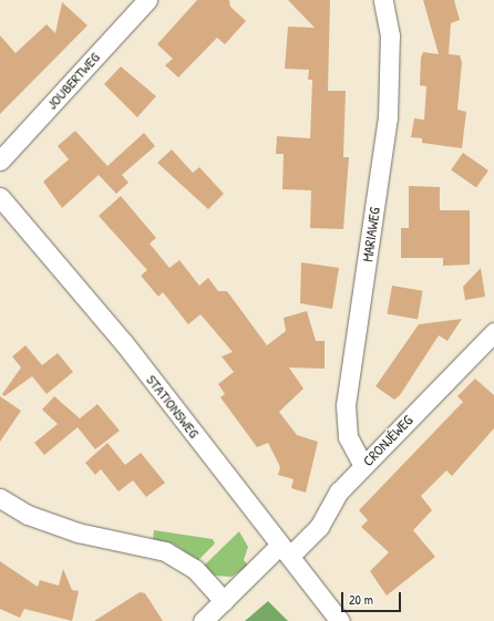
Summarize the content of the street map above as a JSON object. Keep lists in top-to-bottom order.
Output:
{
  "streets": {
    "street": [
      "JOUBERTWEG",
      "MARIAWEG",
      "STATIONSWEG",
      "CRONJÉWEG"
    ]
  },
  "crossings": [
    ["MARIAWEG", "CRONJÉWEG"],
    ["STATIONSWEG", "CRONJÉWEG"]
  ],
  "scale_bar": "20 m"
}
